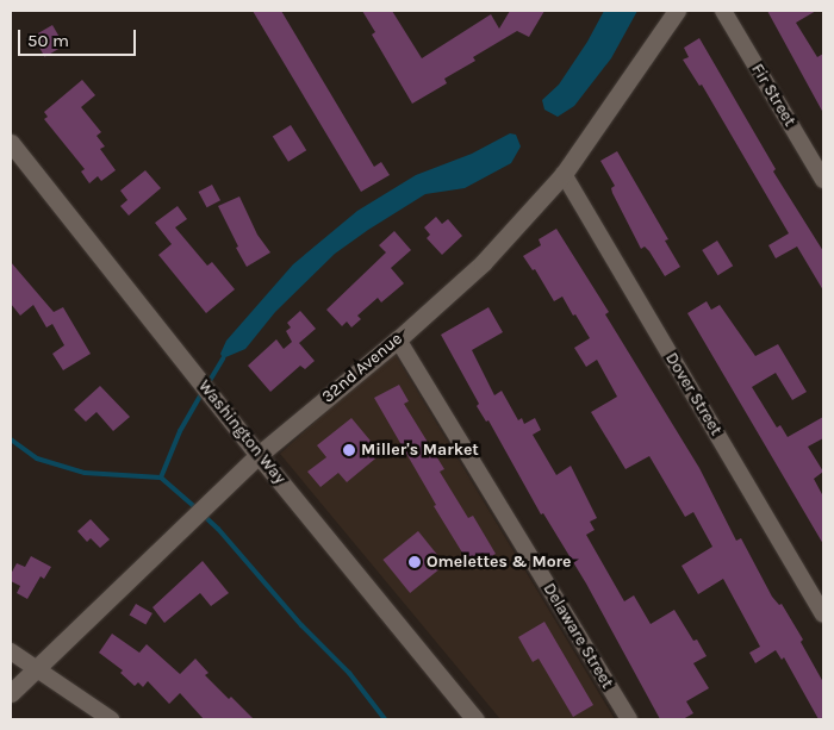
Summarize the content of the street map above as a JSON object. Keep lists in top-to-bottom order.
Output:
{
  "streets": {
    "street": [
      "Fir Street",
      "32nd Avenue",
      "Dover Street",
      "Washington Way",
      "Delaware Street"
    ]
  },
  "crossings": [
    ["32nd Avenue", "Dover Street"],
    ["32nd Avenue", "Washington Way"],
    ["32nd Avenue", "Delaware Street"]
  ],
  "places": ["Miller's Market", "Omelettes & More"],
  "scale_bar": "50 m"
}
